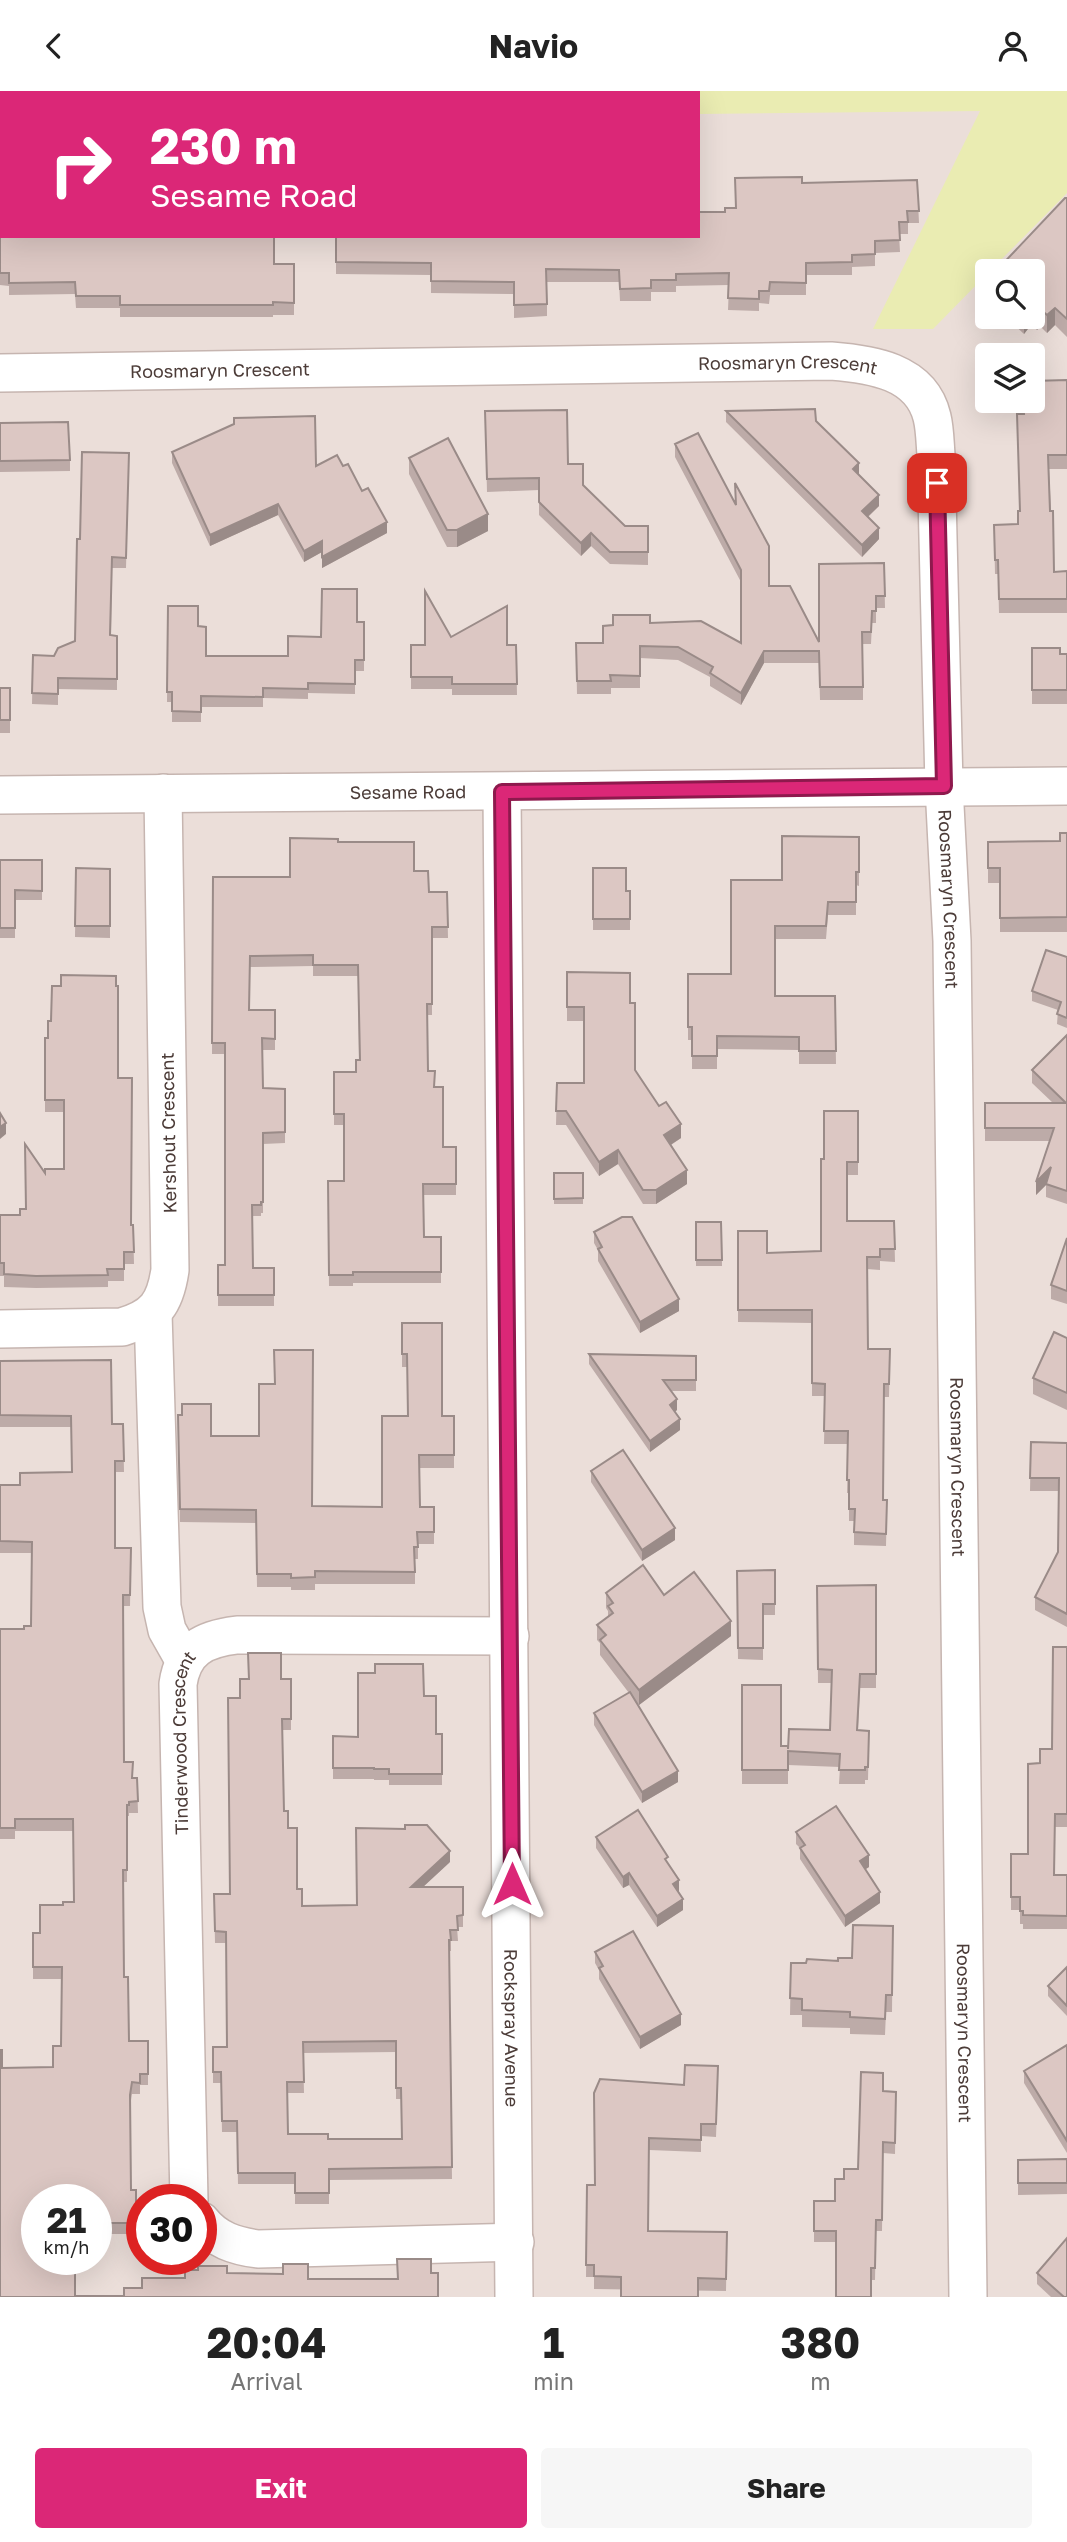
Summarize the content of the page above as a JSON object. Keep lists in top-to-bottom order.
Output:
{
  "streets": {
    "street": [
      "Roosmaryn Crescent",
      "Sesame Road",
      "Kershout Crescent",
      "Tinderwood Crescent",
      "Rockspray Avenue"
    ]
  },
  "crossings": [
    ["Roosmaryn Crescent", "Sesame Road"],
    ["Sesame Road", "Kershout Crescent"],
    ["Sesame Road", "Rockspray Avenue"],
    ["Tinderwood Crescent", "Rockspray Avenue"]
  ],
  "page": {
    "header": "Navio",
    "turn": ["230 m", "Sesame Road"],
    "speed": "21 km/h",
    "limit": "30",
    "eta": [
      "20:04",
      "Arrival",
      "1",
      "min",
      "380",
      "m"
    ],
    "buttons": ["Exit", "Share"]
  }
}
